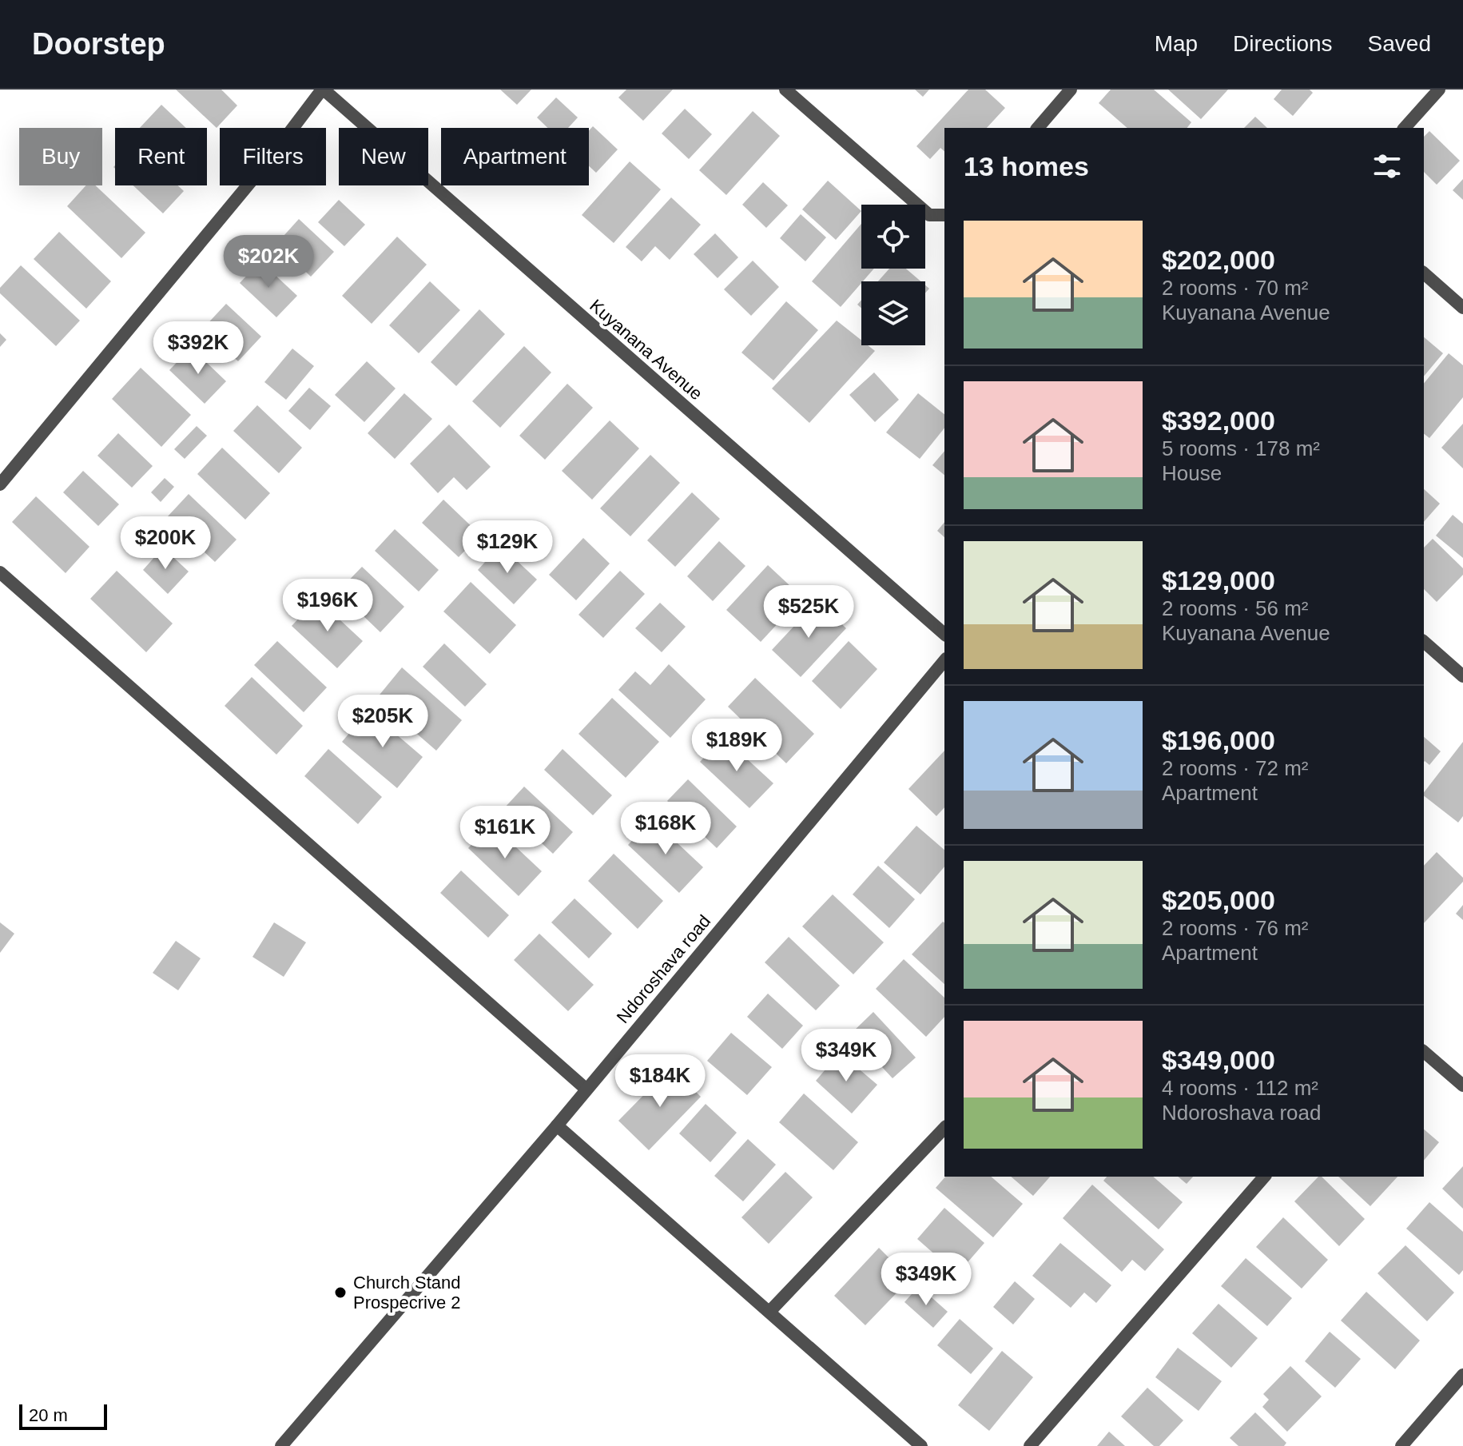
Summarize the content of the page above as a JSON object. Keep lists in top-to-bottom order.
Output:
{
  "streets": {
    "street": ["Kuyanana Avenue", "Ndoroshava road"]
  },
  "places": ["Church Stand Prospecrive 2"],
  "scale_bar": "20 m",
  "page": {
    "header": "Doorstep",
    "nav": ["Map", "Directions", "Saved"],
    "chip": [
      "Buy",
      "Rent",
      "Filters",
      "New",
      "Apartment"
    ],
    "heading": "13 homes",
    "list": [
      {
        "name": "$202,000",
        "note": "2 rooms · 70 m² · Kuyanana Avenue"
      },
      {
        "name": "$392,000",
        "note": "5 rooms · 178 m² · House"
      },
      {
        "name": "$129,000",
        "note": "2 rooms · 56 m² · Kuyanana Avenue"
      },
      {
        "name": "$196,000",
        "note": "2 rooms · 72 m² · Apartment"
      },
      {
        "name": "$205,000",
        "note": "2 rooms · 76 m² · Apartment"
      },
      {
        "name": "$349,000",
        "note": "4 rooms · 112 m² · Ndoroshava road"
      }
    ],
    "price": [
      "$202K",
      "$392K",
      "$200K",
      "$129K",
      "$196K",
      "$525K",
      "$205K",
      "$189K",
      "$168K",
      "$161K",
      "$349K",
      "$184K",
      "$349K"
    ],
    "scale": "20 m"
  }
}
